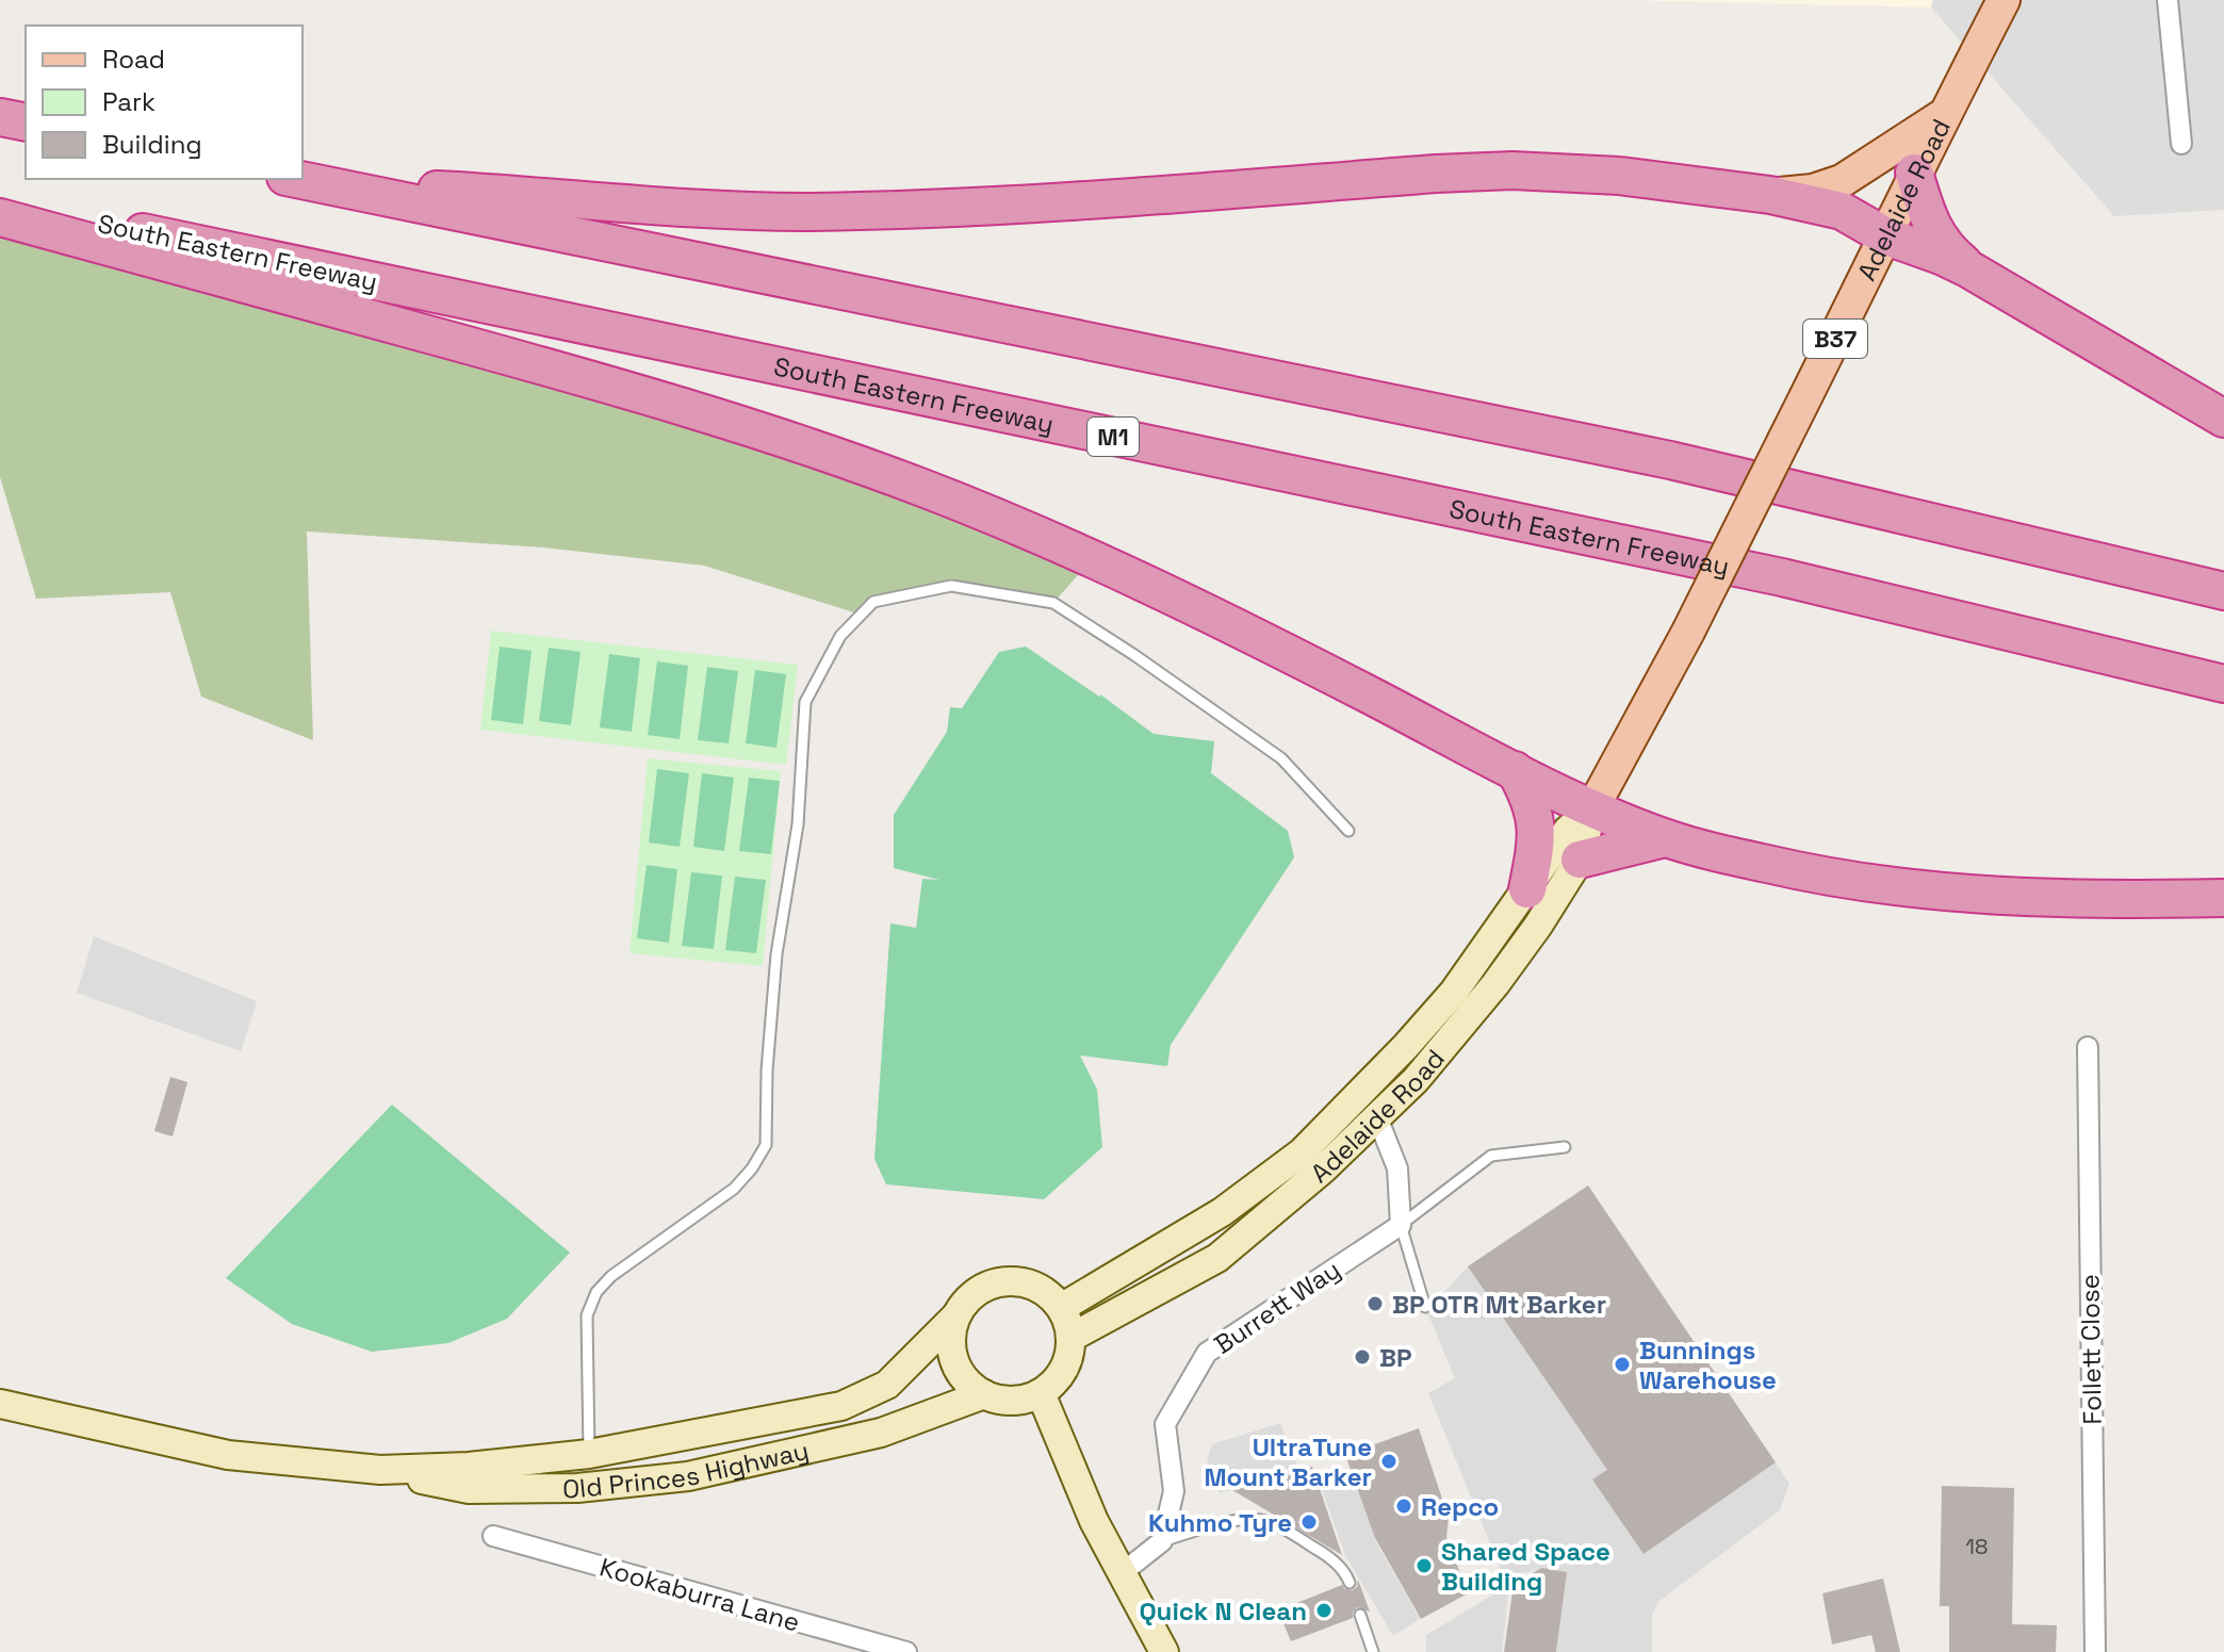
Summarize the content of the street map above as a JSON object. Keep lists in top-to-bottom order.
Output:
{
  "streets": {
    "highway": ["South Eastern Freeway", "M1"],
    "main road": ["Adelaide Road", "B37", "Old Princes Highway"],
    "street": ["Burrett Way", "Follett Close", "Kookaburra Lane"]
  },
  "crossings": [
    ["Adelaide Road", "Old Princes Highway"]
  ],
  "places": [
    "BP OTR Mt Barker",
    "BP",
    "Bunnings Warehouse",
    "UltraTune Mount Barker",
    "Repco",
    "Kuhmo Tyre",
    "Shared Space Building",
    "Quick N Clean"
  ],
  "house_numbers": ["18"],
  "legend": ["Road", "Park", "Building"]
}
